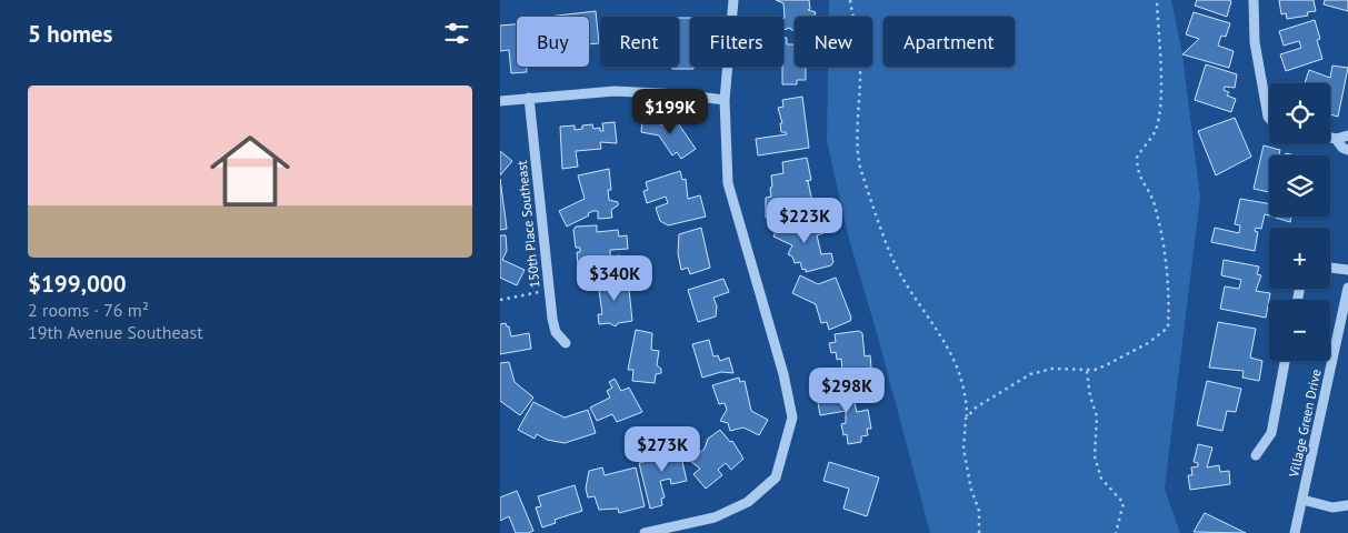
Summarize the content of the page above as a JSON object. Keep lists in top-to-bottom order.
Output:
{
  "streets": {
    "street": ["150th Place Southeast", "Village Green Drive"]
  },
  "page": {
    "heading": "5 homes",
    "chip": [
      "Buy",
      "Rent",
      "Filters",
      "New",
      "Apartment"
    ],
    "list": [
      {
        "name": "$199,000",
        "note": "2 rooms · 76 m² · 19th Avenue Southeast"
      }
    ],
    "map_buttons": ["+", "−"],
    "price": [
      "$199K",
      "$223K",
      "$340K",
      "$298K",
      "$273K"
    ]
  }
}
